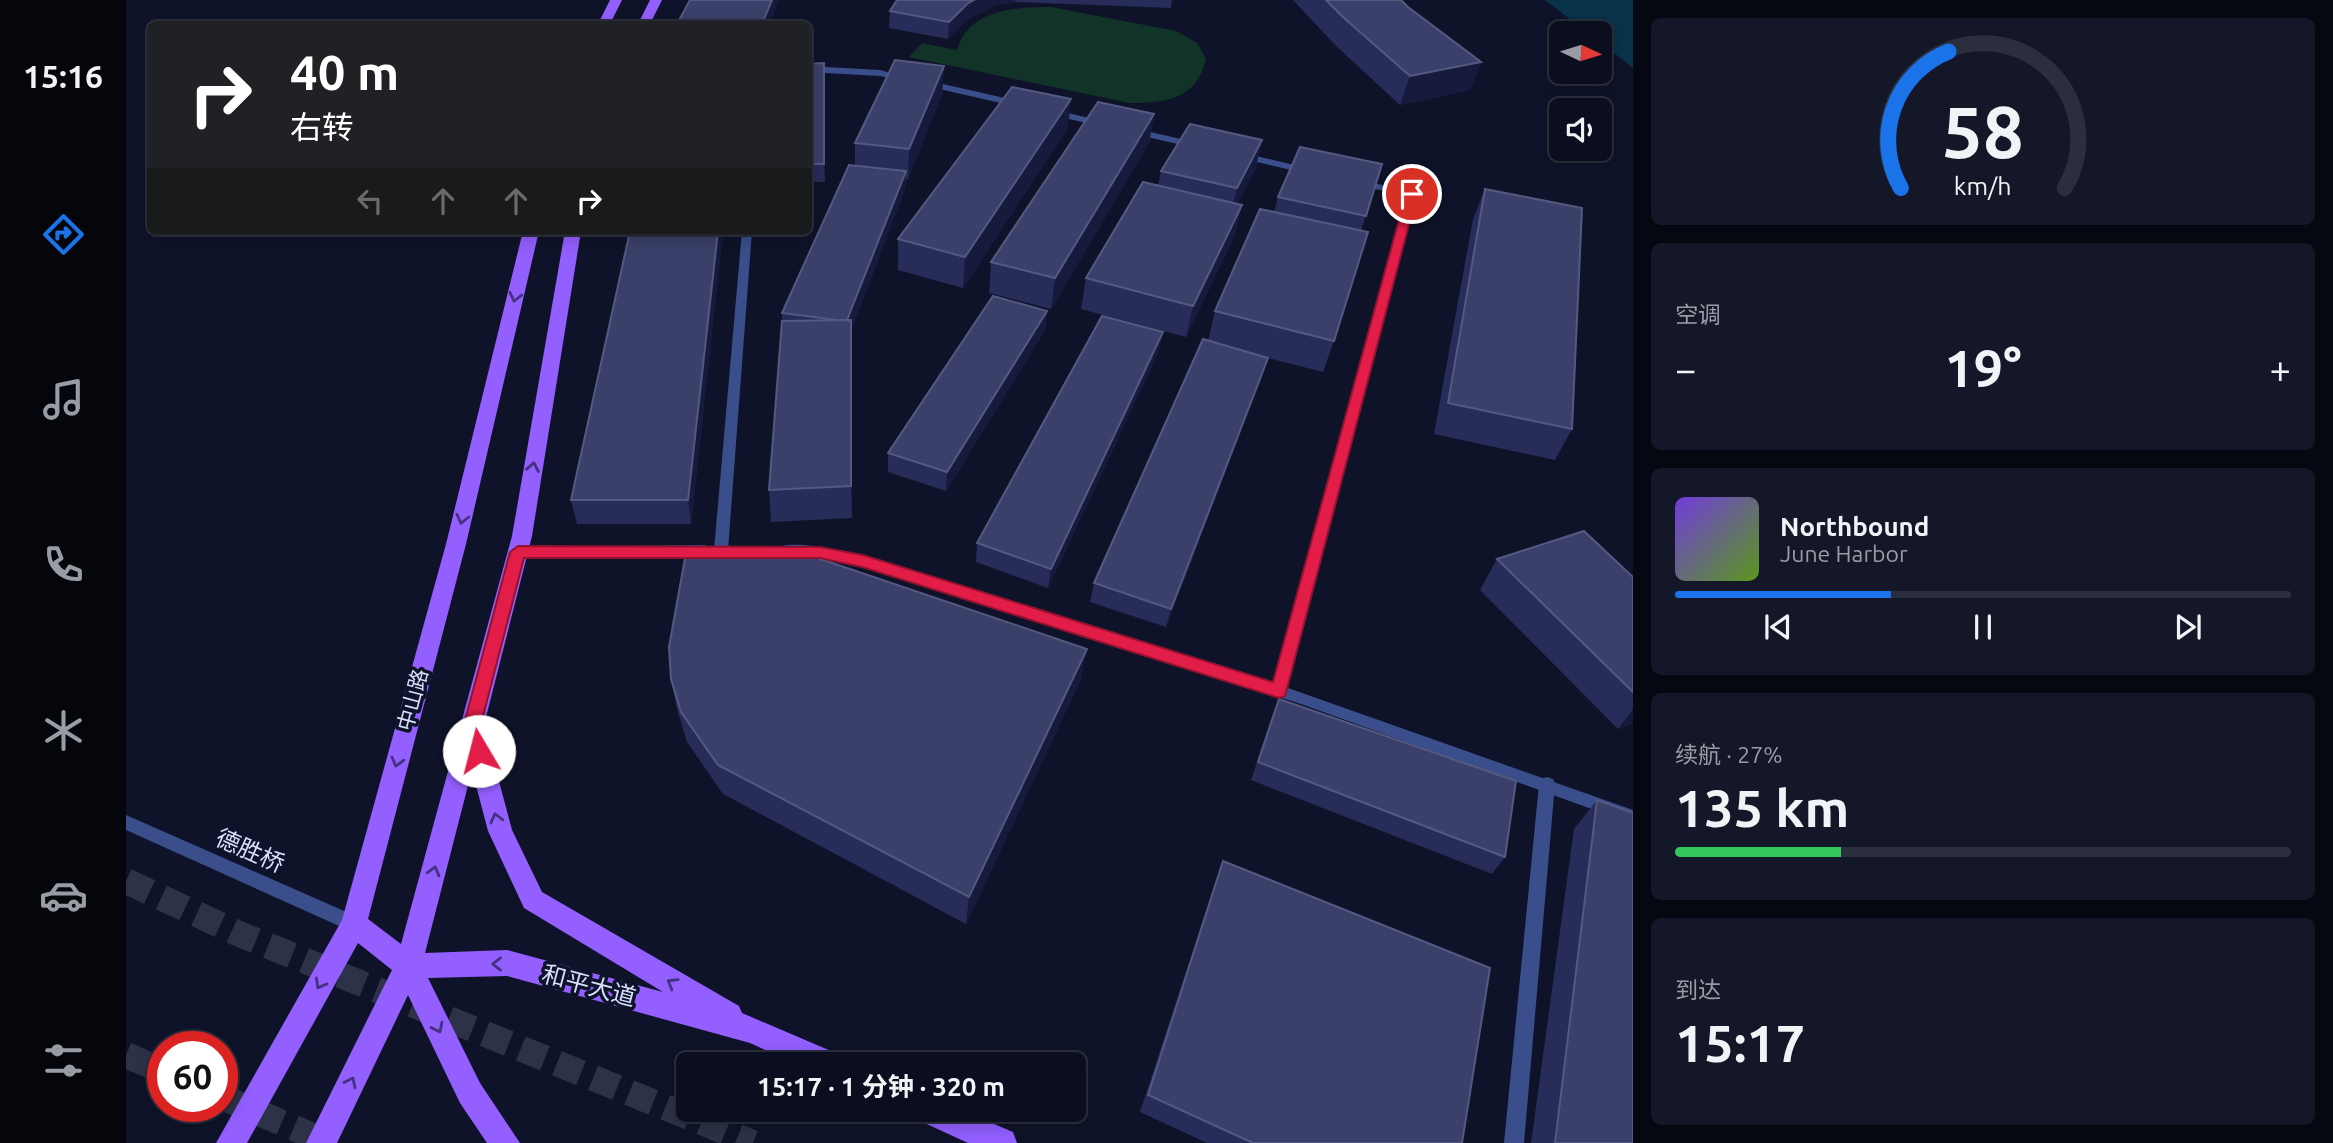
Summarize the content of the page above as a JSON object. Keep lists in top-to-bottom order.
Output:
{
  "streets": {
    "main road": ["中山路", "和平大道"],
    "street": ["德胜桥"]
  },
  "crossings": [
    ["中山路", "德胜桥"]
  ],
  "one_way": ["和平大道"],
  "north": "right",
  "page": {
    "tabs": "15:16",
    "turn": ["40 m", "右转"],
    "tile": [
      "空调",
      ["续航 · 27%", "135 km"],
      ["到达", "15:17"]
    ],
    "heat": ["−", "19°", "+"],
    "song": ["Northbound", "June Harbor"],
    "limit": "60",
    "trip": "15:17 · 1 分钟 · 320 m",
    "gauge": ["58", "km/h"]
  }
}
